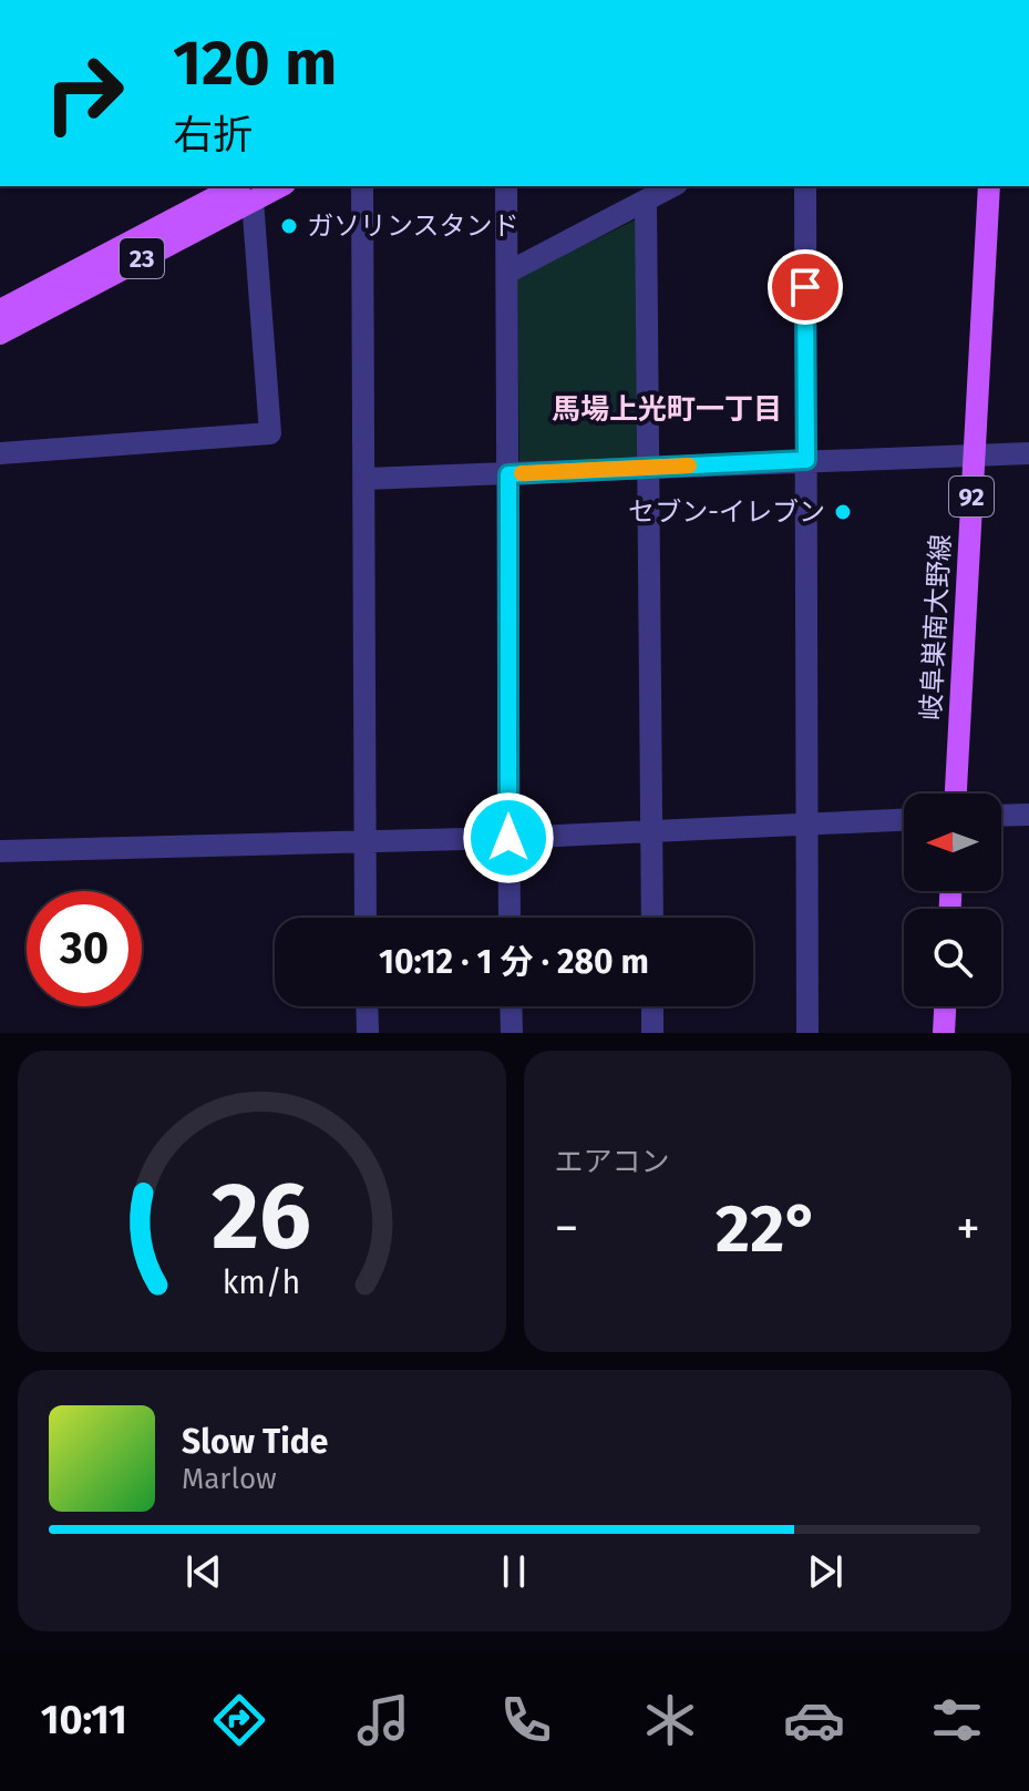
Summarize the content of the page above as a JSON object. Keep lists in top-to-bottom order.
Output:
{
  "streets": {
    "main road": ["23", "92", "岐阜巣南大野線"]
  },
  "districts": ["馬場上光町一丁目"],
  "places": ["ガソリンスタンド", "セブン-イレブン"],
  "north": "left",
  "page": {
    "turn": ["120 m", "右折"],
    "limit": "30",
    "trip": "10:12 · 1 分 · 280 m",
    "tile": "エアコン",
    "heat": ["−", "22°", "+"],
    "song": ["Slow Tide", "Marlow"],
    "tabs": "10:11",
    "gauge": ["26", "km/h"]
  }
}
